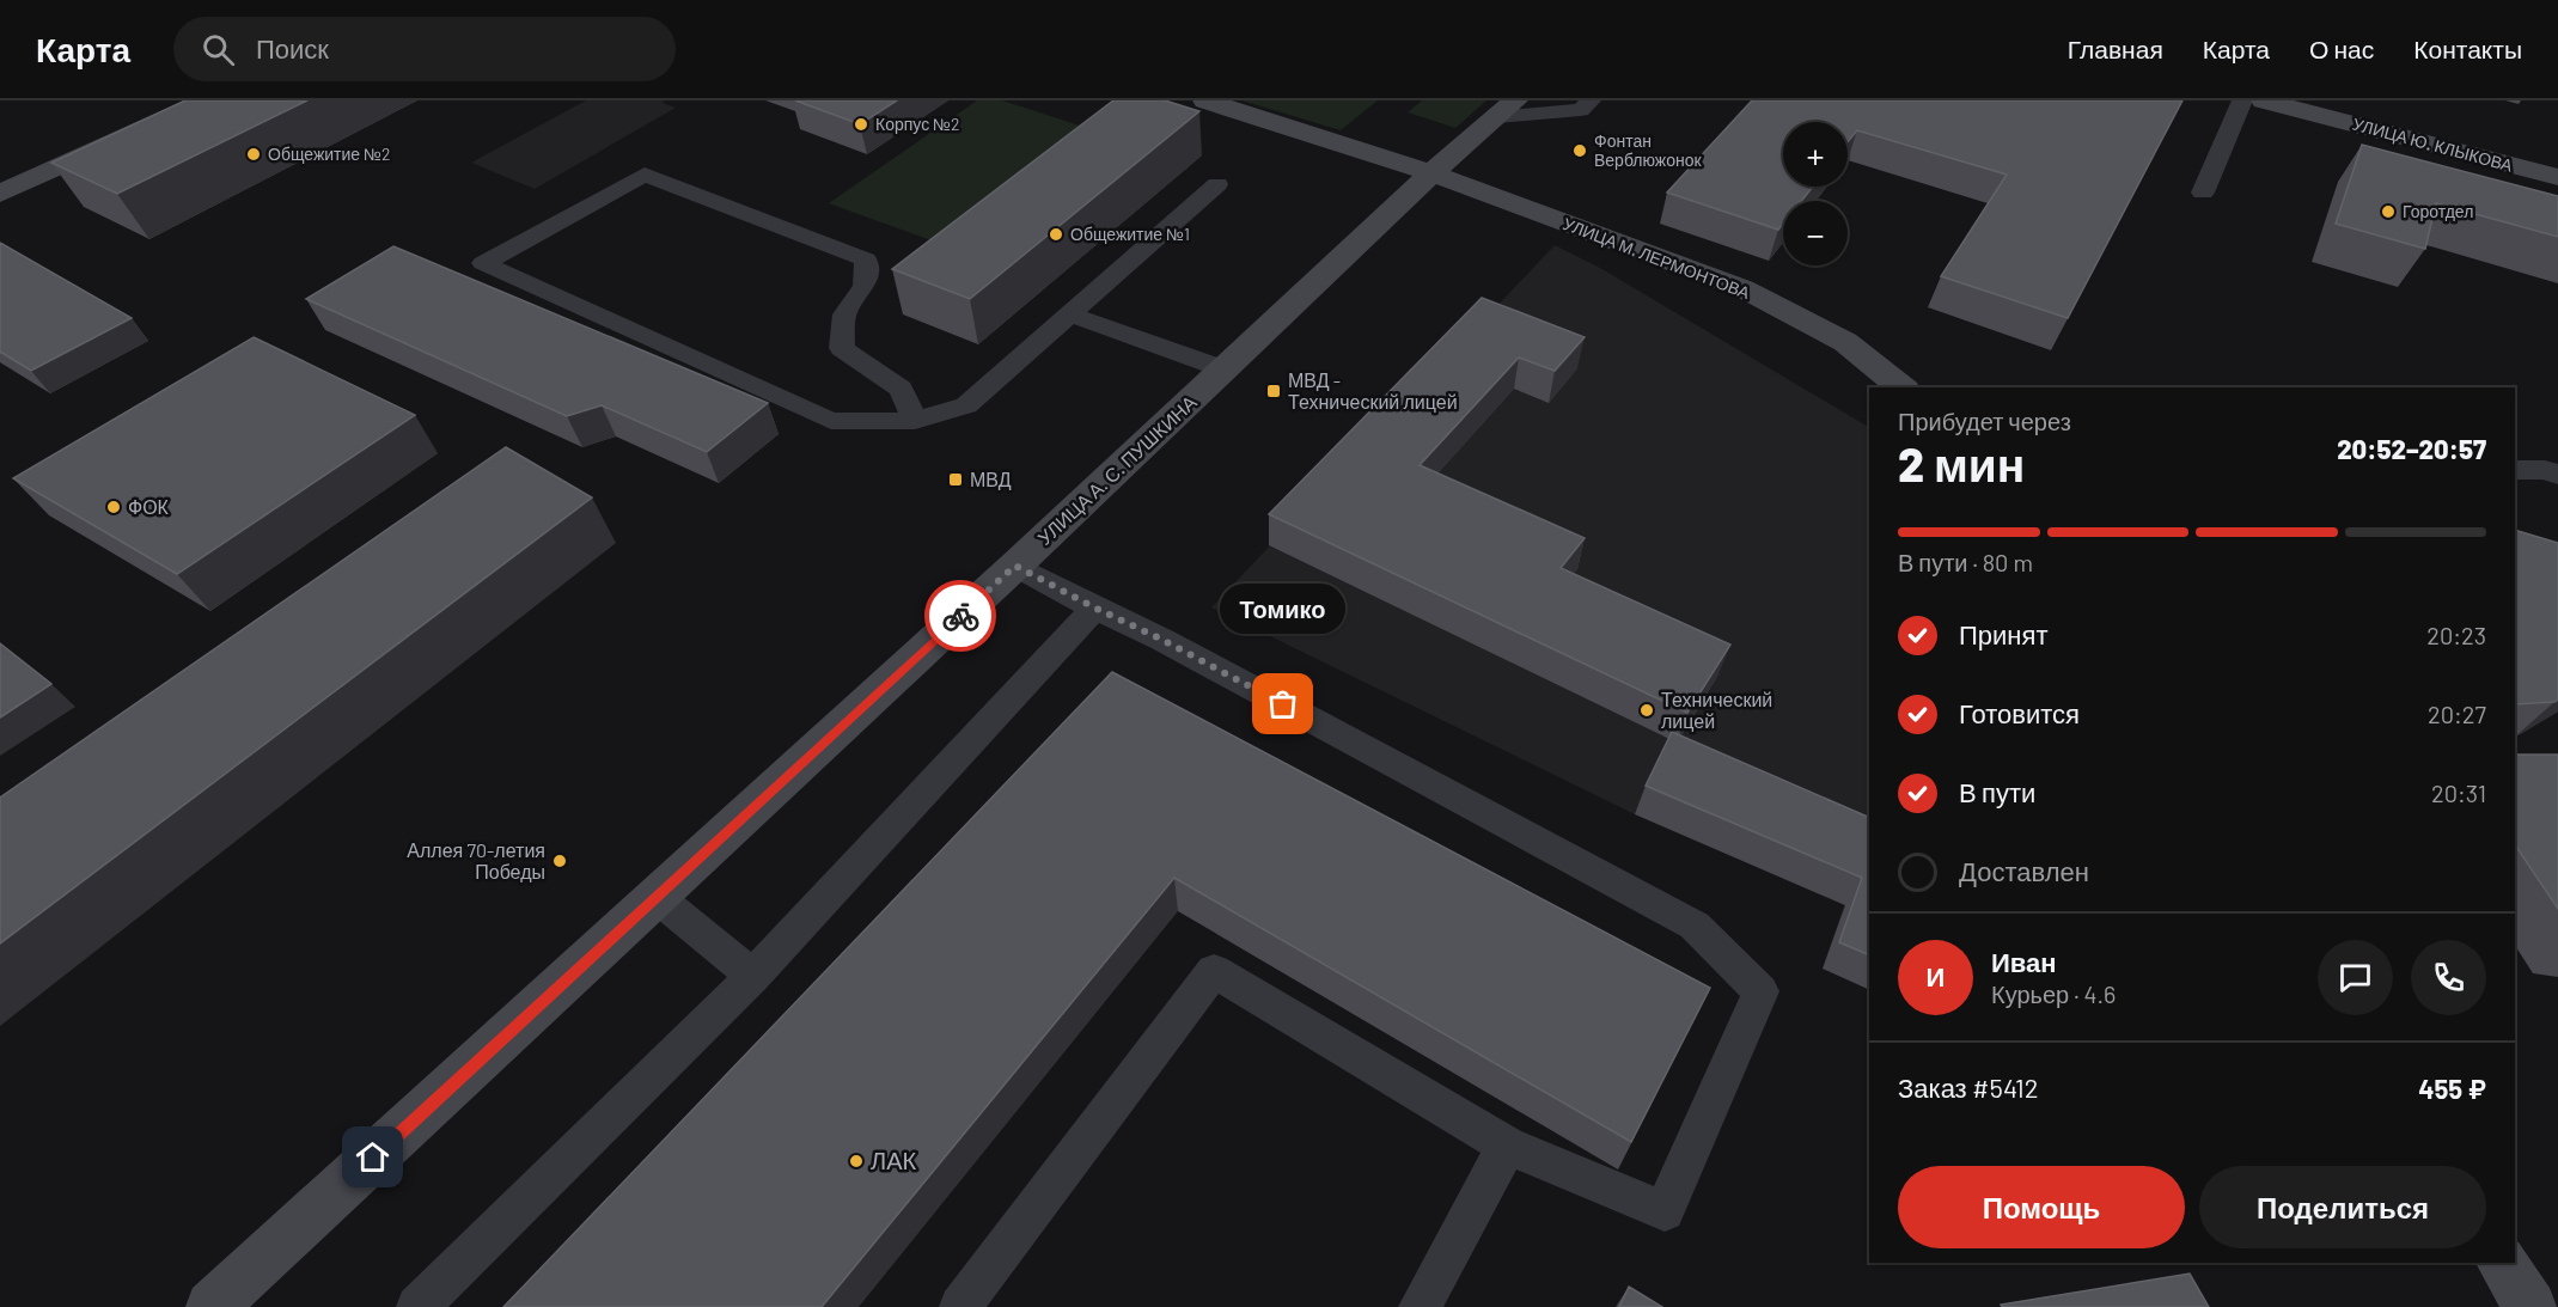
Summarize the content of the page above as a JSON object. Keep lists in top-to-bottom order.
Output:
{
  "streets": {
    "main road": ["УЛИЦА Ю. КЛЫКОВА", "УЛИЦА М. ЛЕРМОНТОВА", "УЛИЦА А. С. ПУШКИНА"]
  },
  "crossings": [
    ["УЛИЦА М. ЛЕРМОНТОВА", "УЛИЦА А. С. ПУШКИНА"]
  ],
  "places": {
    "other": [
      "Корпус №2",
      "Фонтан Верблюжонок",
      "Общежитие №2",
      "Горотдел",
      "Общежитие №1",
      "ФОК",
      "Томико",
      "Технический лицей",
      "Аллея 70-летия Победы",
      "ЛАК"
    ],
    "transit": ["МВД - Технический лицей", "МВД"]
  },
  "page": {
    "header": "Карта",
    "search": "Поиск",
    "nav": [
      "Главная",
      "Карта",
      "О нас",
      "Контакты"
    ],
    "map_buttons": ["+", "−"],
    "heading": ["2 мин", "Прибудет через", "20:52–20:57"],
    "panel": [
      "Иван",
      "Курьер · 4.6",
      "Заказ #5412",
      "455 ₽"
    ],
    "bar": "В пути · 80 m",
    "bubble": "Томико",
    "list": [
      ["Принят", "20:23"],
      ["Готовится", "20:27"],
      ["В пути", "20:31"],
      "Доставлен"
    ],
    "round": "И",
    "buttons": ["Помощь", "Поделиться"]
  }
}
